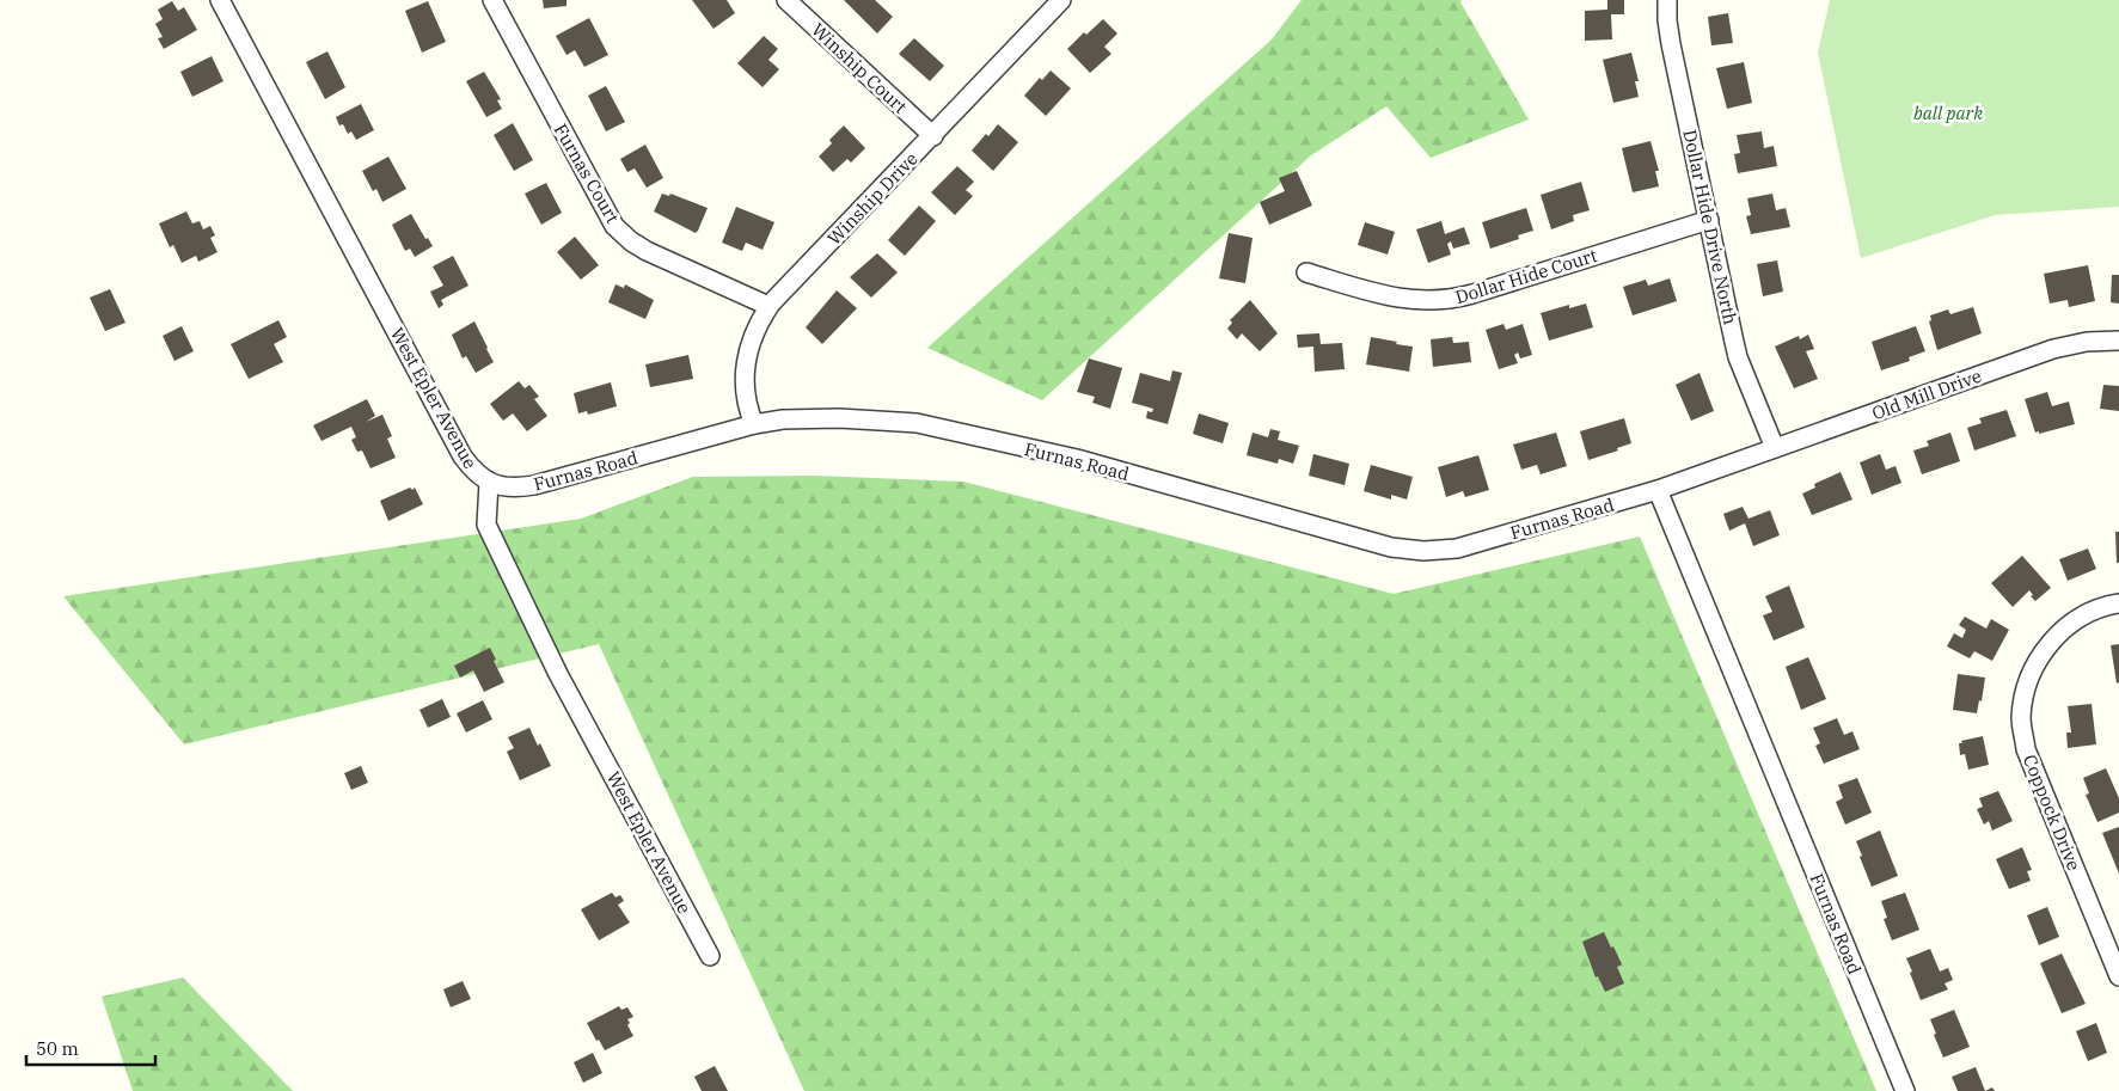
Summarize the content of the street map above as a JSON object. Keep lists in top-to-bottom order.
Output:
{
  "streets": {
    "street": [
      "Winship Court",
      "Furnas Court",
      "Winship Drive",
      "Dollar Hide Drive North",
      "Dollar Hide Court",
      "Old Mill Drive",
      "West Epler Avenue",
      "Furnas Road",
      "Coppock Drive"
    ]
  },
  "crossings": [
    ["Winship Court", "Winship Drive"],
    ["Furnas Court", "Winship Drive"],
    ["Winship Drive", "Furnas Road"],
    ["Dollar Hide Drive North", "Dollar Hide Court"],
    ["Dollar Hide Drive North", "Old Mill Drive"],
    ["Old Mill Drive", "Furnas Road"],
    ["West Epler Avenue", "Furnas Road"]
  ],
  "parks": ["ball park"],
  "scale_bar": "50 m"
}
